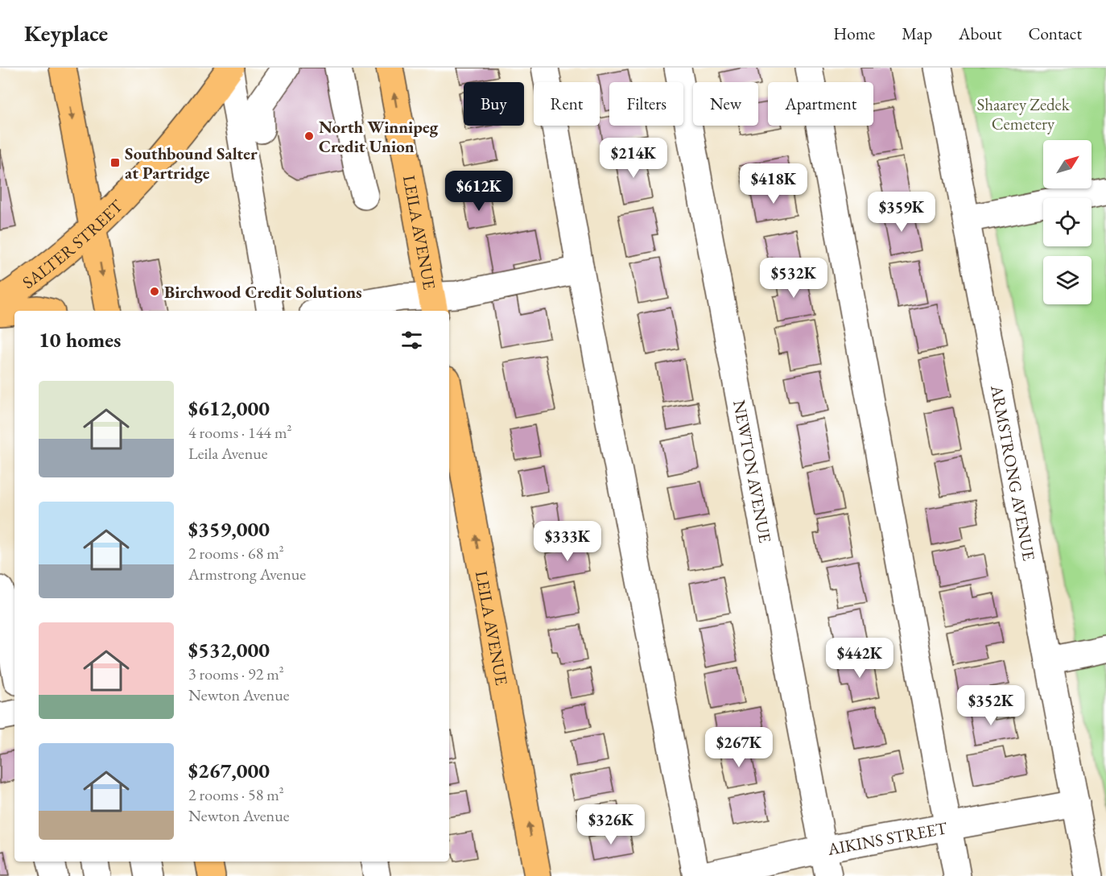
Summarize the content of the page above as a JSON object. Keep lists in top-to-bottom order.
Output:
{
  "streets": {
    "main road": ["LEILA AVENUE", "SALTER STREET"],
    "street": ["NEWTON AVENUE", "ARMSTRONG AVENUE", "AIKINS STREET"]
  },
  "crossings": [
    ["NEWTON AVENUE", "AIKINS STREET"],
    ["ARMSTRONG AVENUE", "AIKINS STREET"]
  ],
  "one_way": ["LEILA AVENUE"],
  "parks": ["Shaarey Zedek Cemetery"],
  "places": {
    "other": ["North Winnipeg Credit Union", "Birchwood Credit Solutions"],
    "transit": ["Southbound Salter at Partridge"]
  },
  "north": "top right",
  "page": {
    "header": "Keyplace",
    "nav": [
      "Home",
      "Map",
      "About",
      "Contact"
    ],
    "chip": [
      "Buy",
      "Rent",
      "Filters",
      "New",
      "Apartment"
    ],
    "price": [
      "$214K",
      "$418K",
      "$612K",
      "$359K",
      "$532K",
      "$333K",
      "$442K",
      "$352K",
      "$267K",
      "$326K"
    ],
    "heading": "10 homes",
    "list": [
      {
        "name": "$612,000",
        "note": "4 rooms · 144 m² · Leila Avenue"
      },
      {
        "name": "$359,000",
        "note": "2 rooms · 68 m² · Armstrong Avenue"
      },
      {
        "name": "$532,000",
        "note": "3 rooms · 92 m² · Newton Avenue"
      },
      {
        "name": "$267,000",
        "note": "2 rooms · 58 m² · Newton Avenue"
      }
    ]
  }
}
